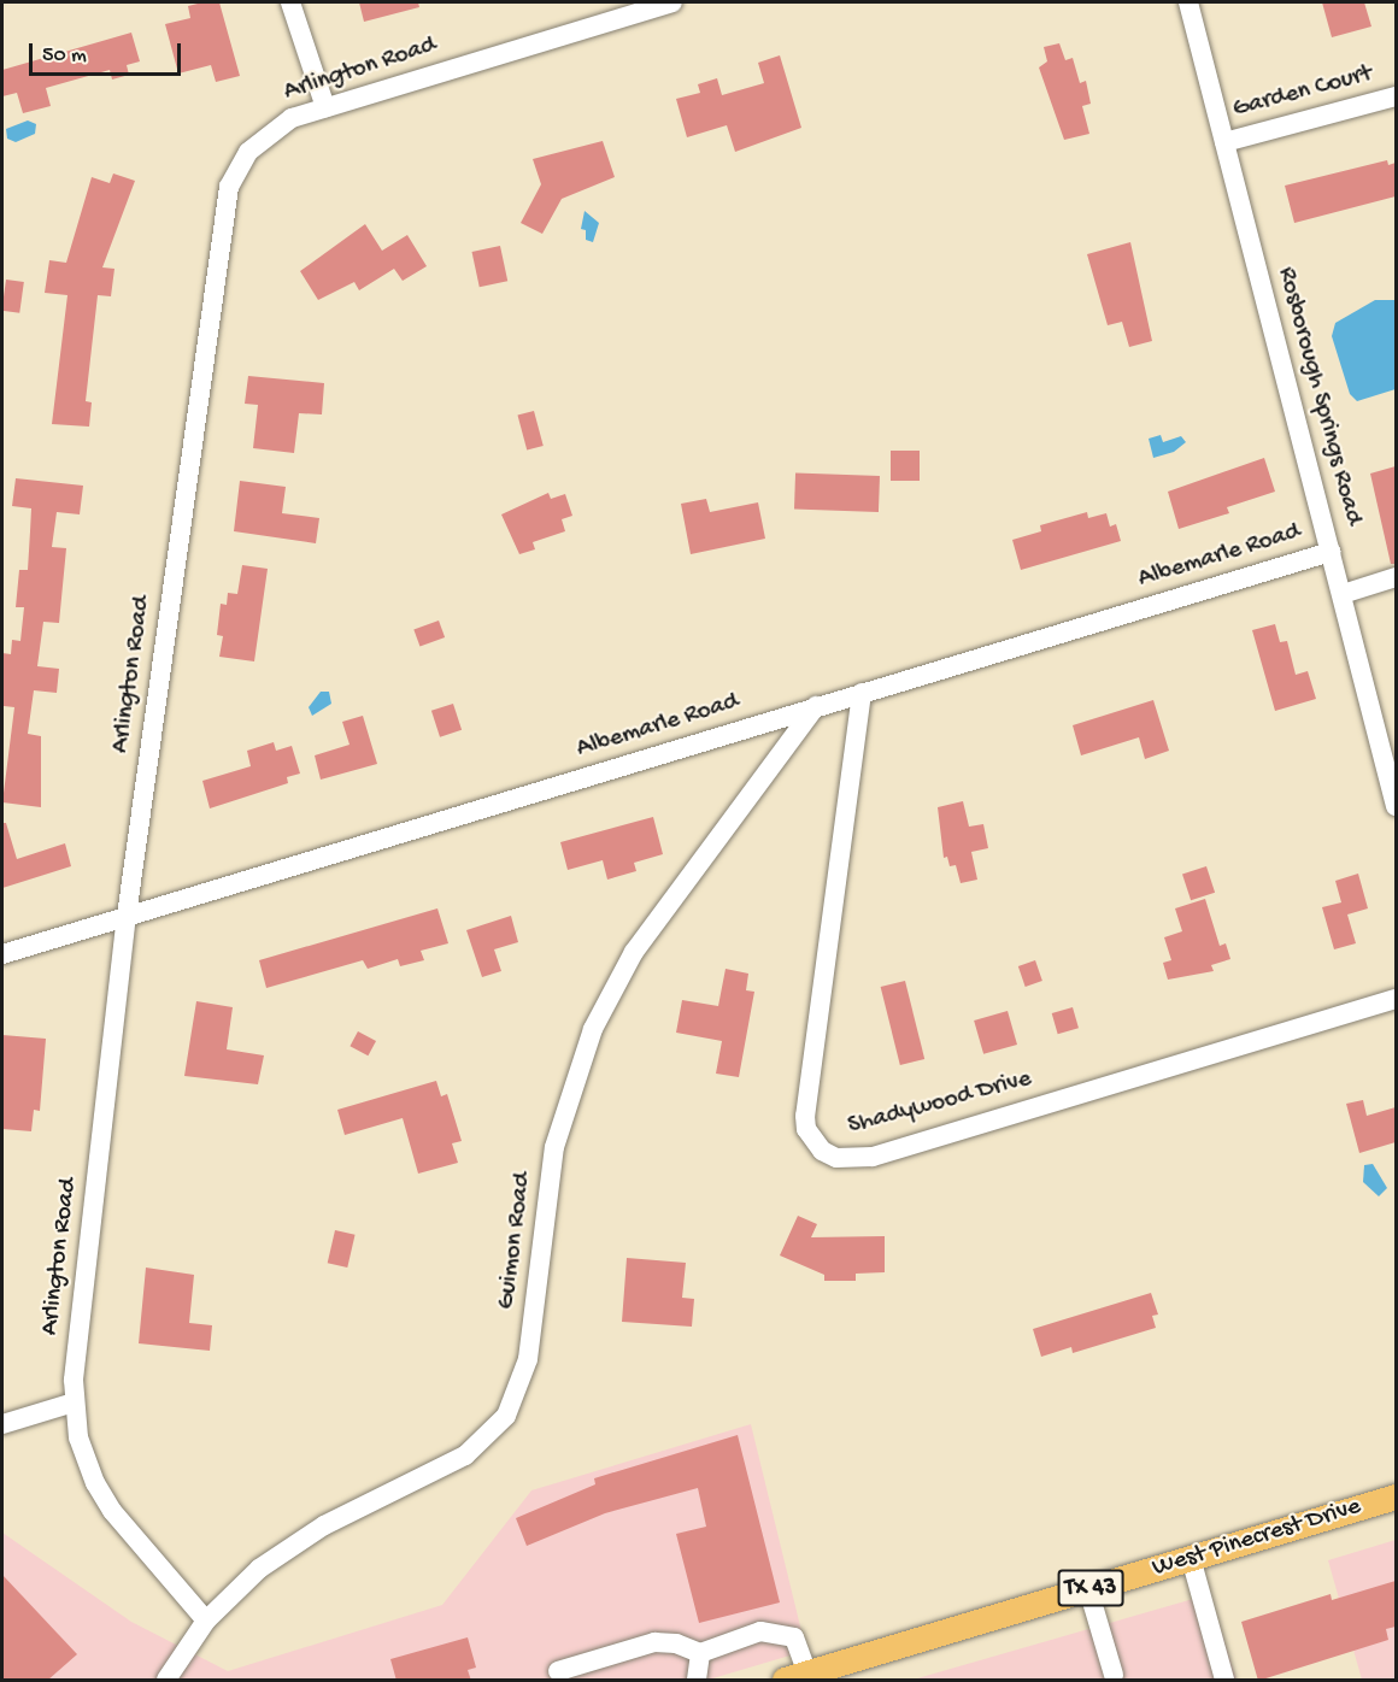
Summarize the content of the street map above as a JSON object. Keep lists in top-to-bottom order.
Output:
{
  "streets": {
    "main road": ["West Pinecrest Drive", "TX 43"],
    "street": [
      "Arlington Road",
      "Garden Court",
      "Rosborough Springs Road",
      "Albemarle Road",
      "Shadywood Drive",
      "Guimon Road"
    ]
  },
  "crossings": [
    ["Arlington Road", "Albemarle Road"],
    ["Arlington Road", "Guimon Road"],
    ["Garden Court", "Rosborough Springs Road"],
    ["Rosborough Springs Road", "Albemarle Road"],
    ["Albemarle Road", "Shadywood Drive"],
    ["Albemarle Road", "Guimon Road"]
  ],
  "scale_bar": "50 m"
}
